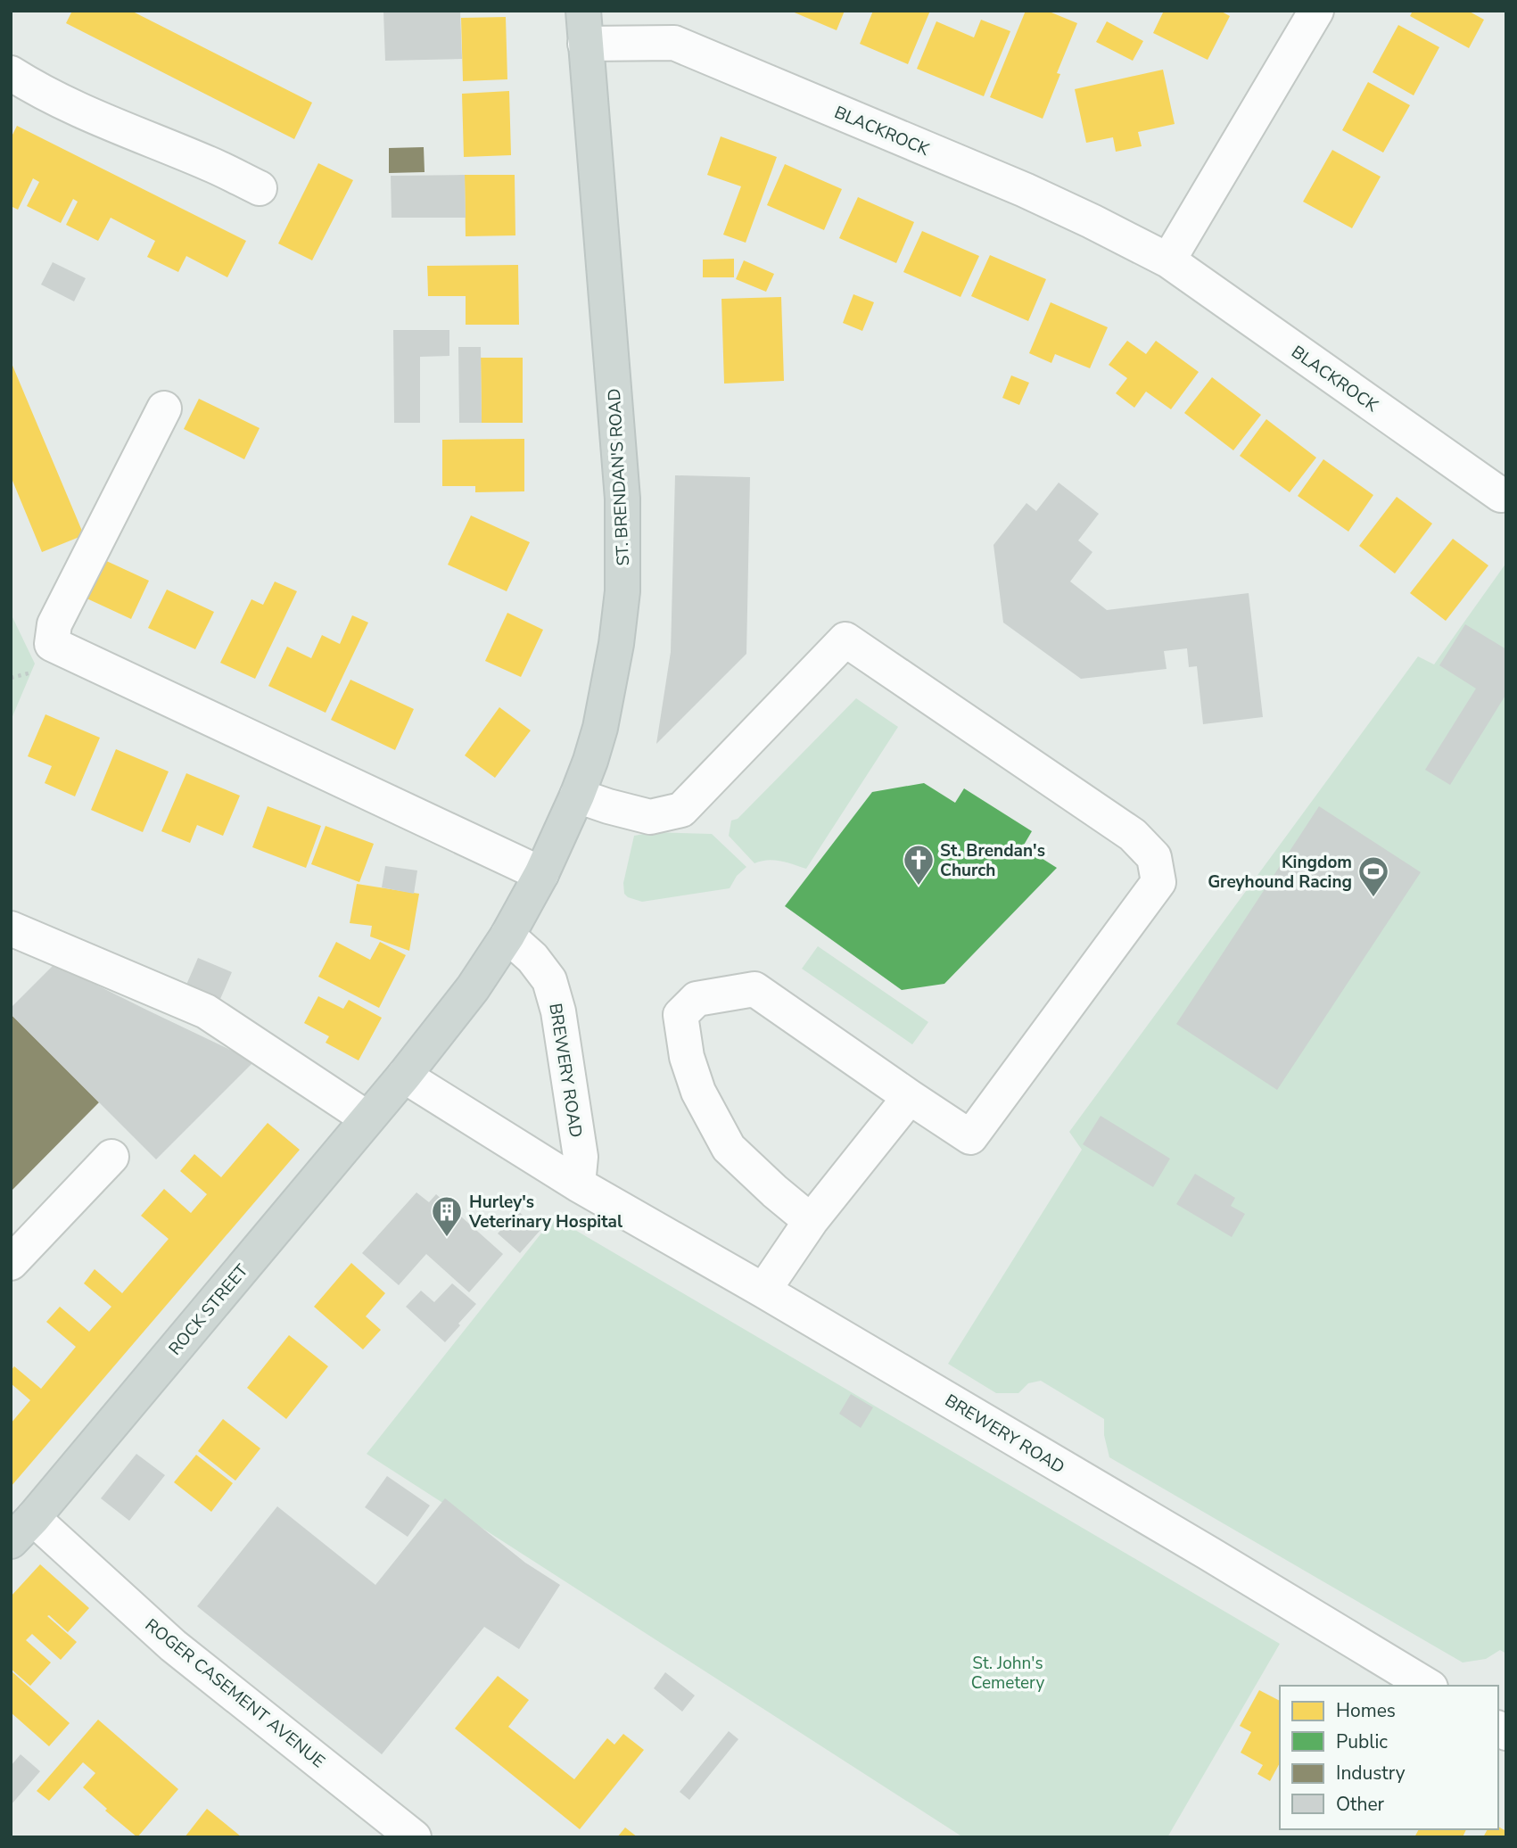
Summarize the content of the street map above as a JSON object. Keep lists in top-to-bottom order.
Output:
{
  "streets": {
    "main road": ["ST. BRENDAN'S ROAD", "ROCK STREET"],
    "street": ["BLACKROCK", "BREWERY ROAD", "ROGER CASEMENT AVENUE"]
  },
  "crossings": [
    ["BLACKROCK", "ST. BRENDAN'S ROAD"],
    ["ST. BRENDAN'S ROAD", "BREWERY ROAD"],
    ["ST. BRENDAN'S ROAD", "ROCK STREET"],
    ["BREWERY ROAD", "ROCK STREET"],
    ["ROCK STREET", "ROGER CASEMENT AVENUE"]
  ],
  "parks": ["St. John's Cemetery"],
  "places": {
    "church": ["St. Brendan's Church"],
    "sports": ["Kingdom Greyhound Racing"],
    "building": ["Hurley's Veterinary Hospital"]
  },
  "legend": [
    "Homes",
    "Public",
    "Industry",
    "Other"
  ]
}
